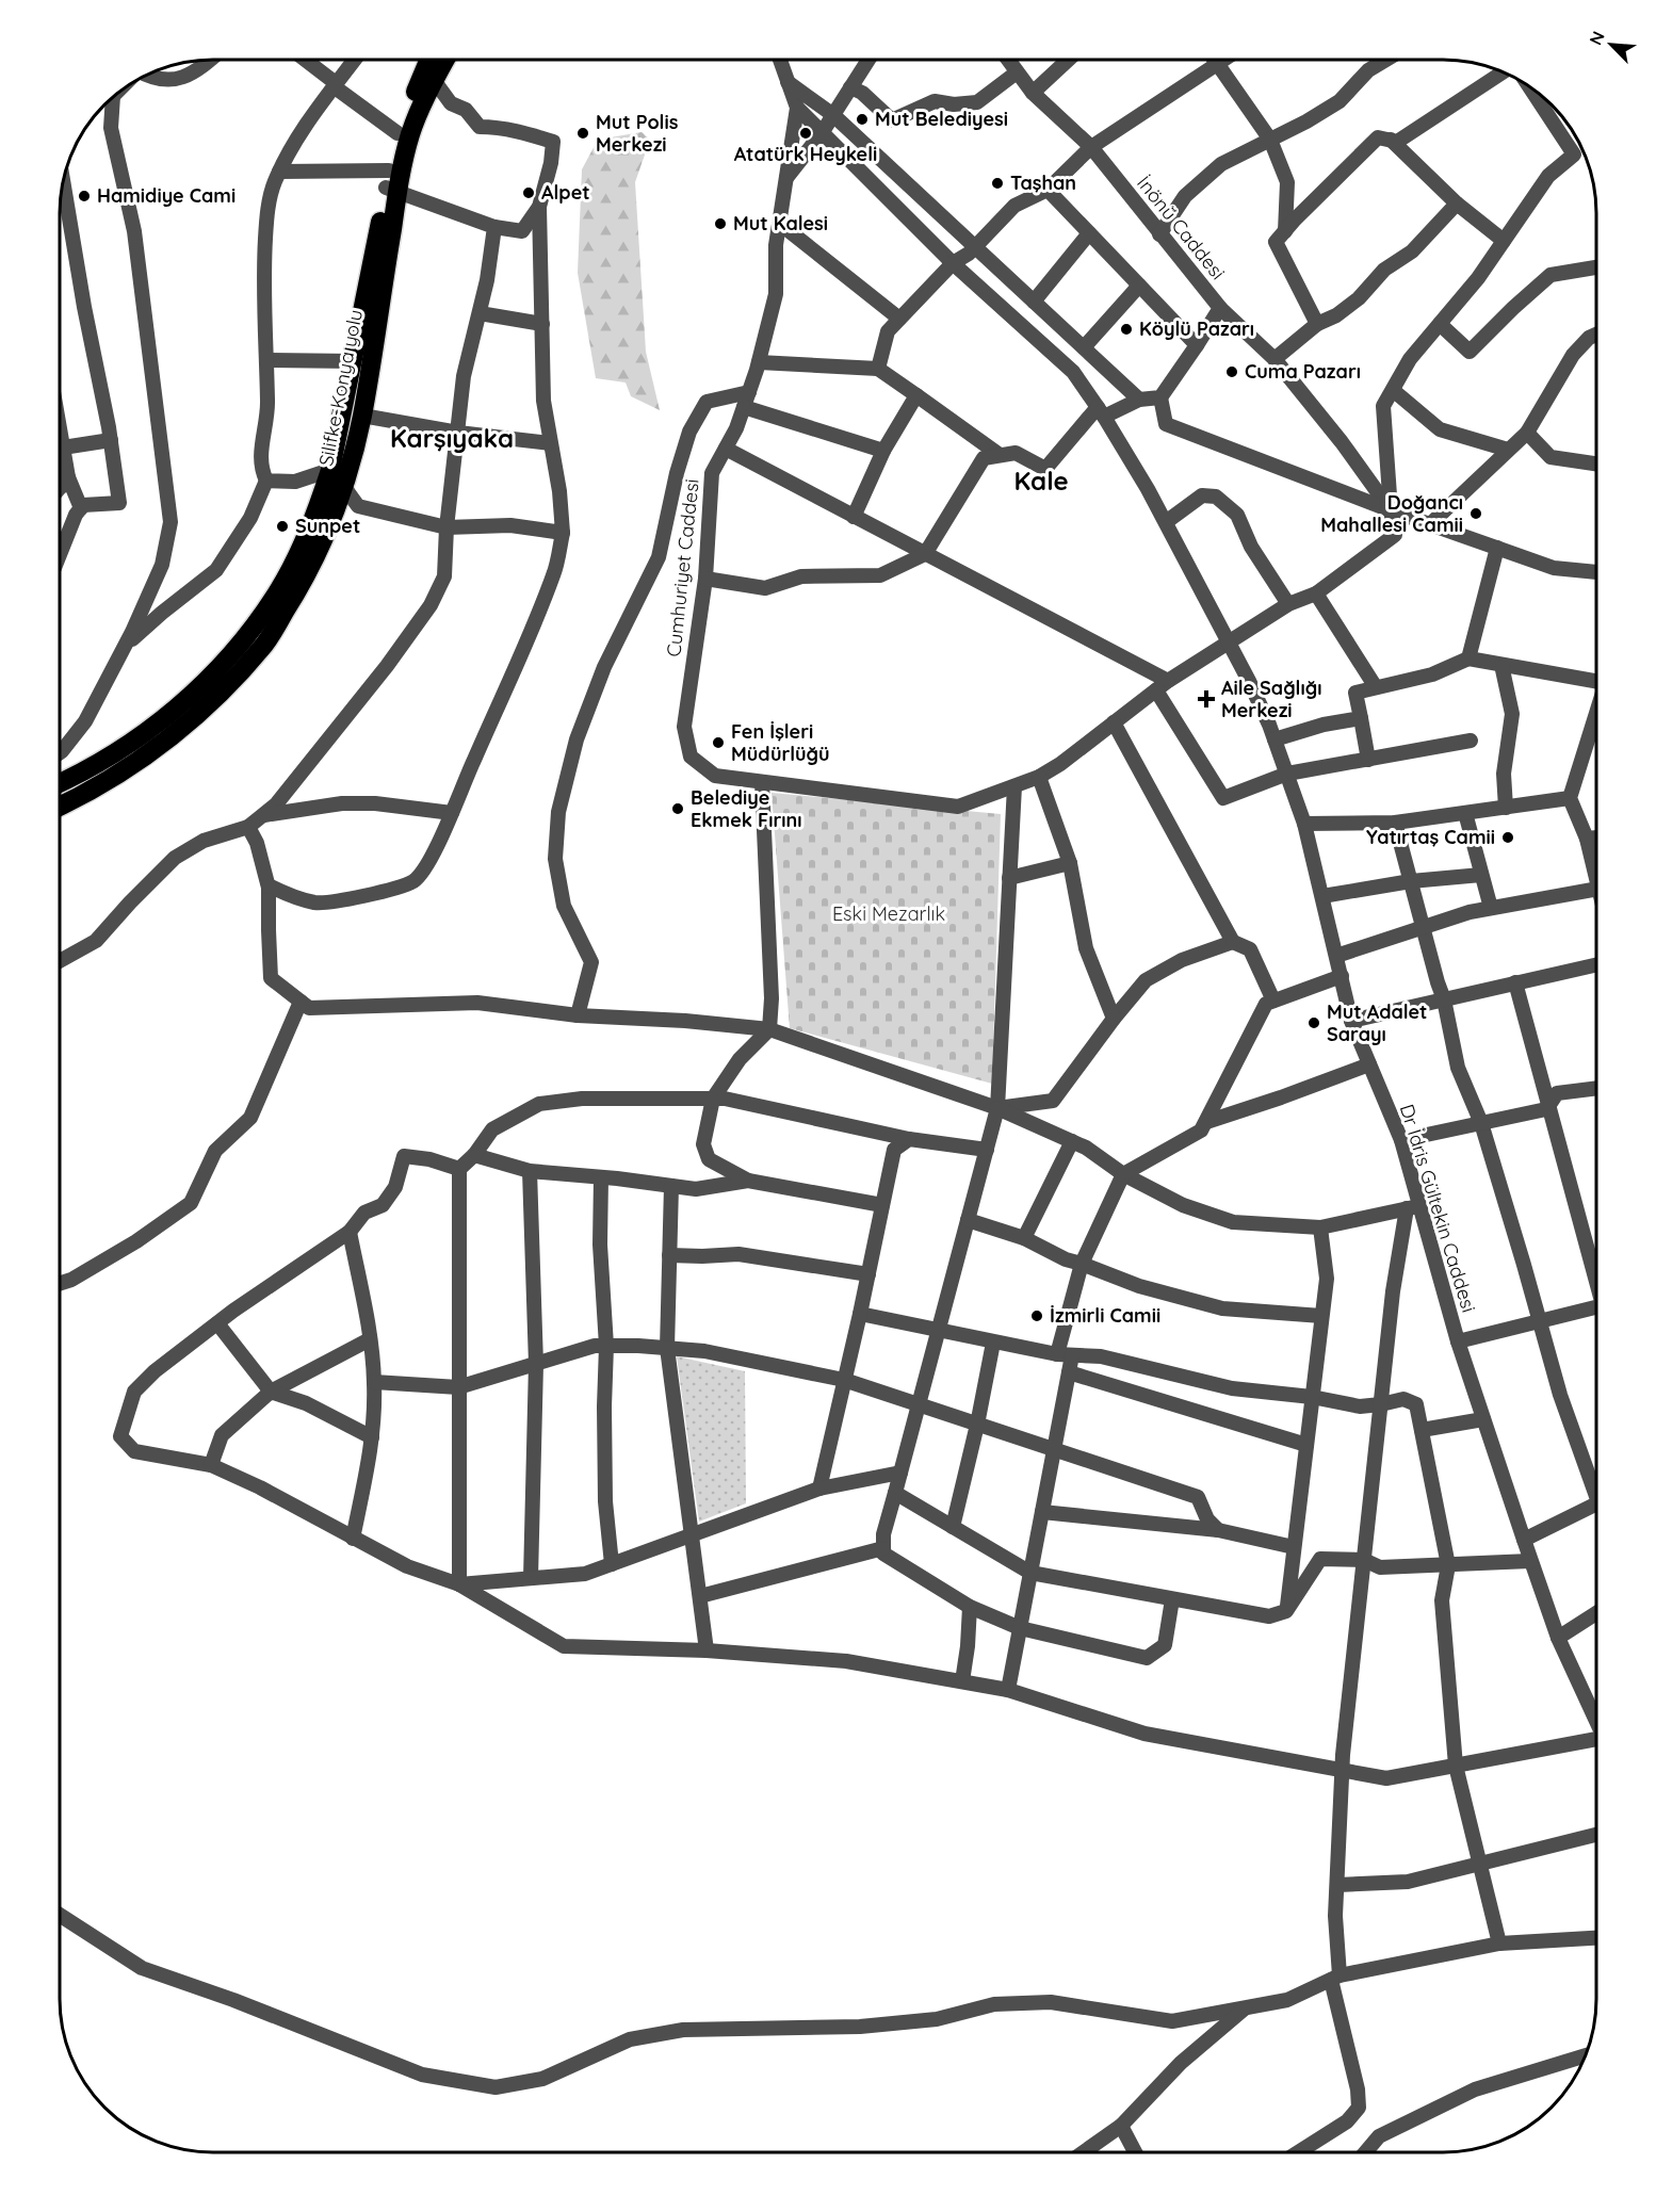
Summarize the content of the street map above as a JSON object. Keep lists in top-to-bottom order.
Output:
{
  "streets": {
    "highway": ["Silifke-Konya yolu"],
    "street": ["İnönü Caddesi", "Cumhuriyet Caddesi", "Dr İdris Gültekin Caddesi"]
  },
  "crossings": [
    ["Cumhuriyet Caddesi", "Dr İdris Gültekin Caddesi"]
  ],
  "districts": ["Karşıyaka", "Kale"],
  "parks": ["Eski Mezarlık"],
  "places": {
    "other": [
      "Mut Belediyesi",
      "Mut Polis Merkezi",
      "Atatürk Heykeli",
      "Taşhan",
      "Alpet",
      "Hamidiye Cami",
      "Mut Kalesi",
      "Köylü Pazarı",
      "Cuma Pazarı",
      "Doğancı Mahallesi Camii",
      "Sunpet",
      "Fen İşleri Müdürlüğü",
      "Belediye Ekmek Fırını",
      "Yatırtaş Camii",
      "Mut Adalet Sarayı",
      "İzmirli Camii"
    ],
    "health": ["Aile Sağlığı Merkezi"]
  },
  "north": "top left"
}
